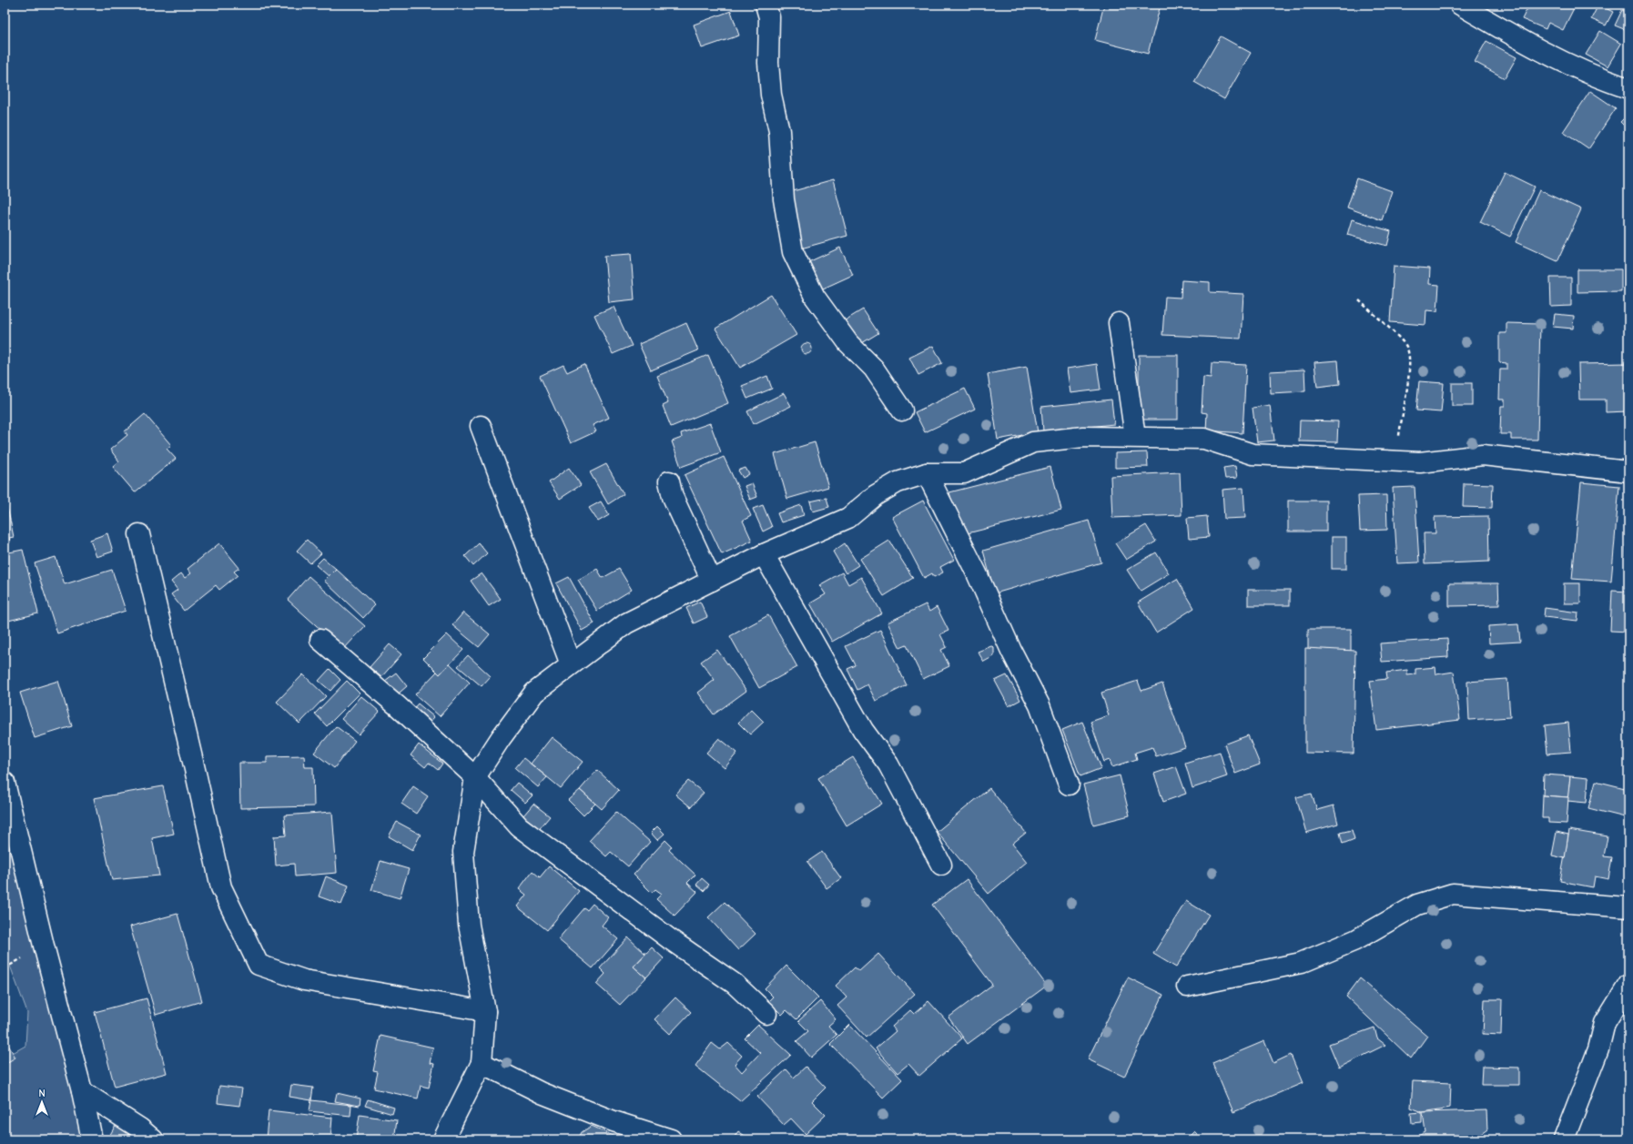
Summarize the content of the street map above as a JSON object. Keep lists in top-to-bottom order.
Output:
{
  "north": "top"
}
